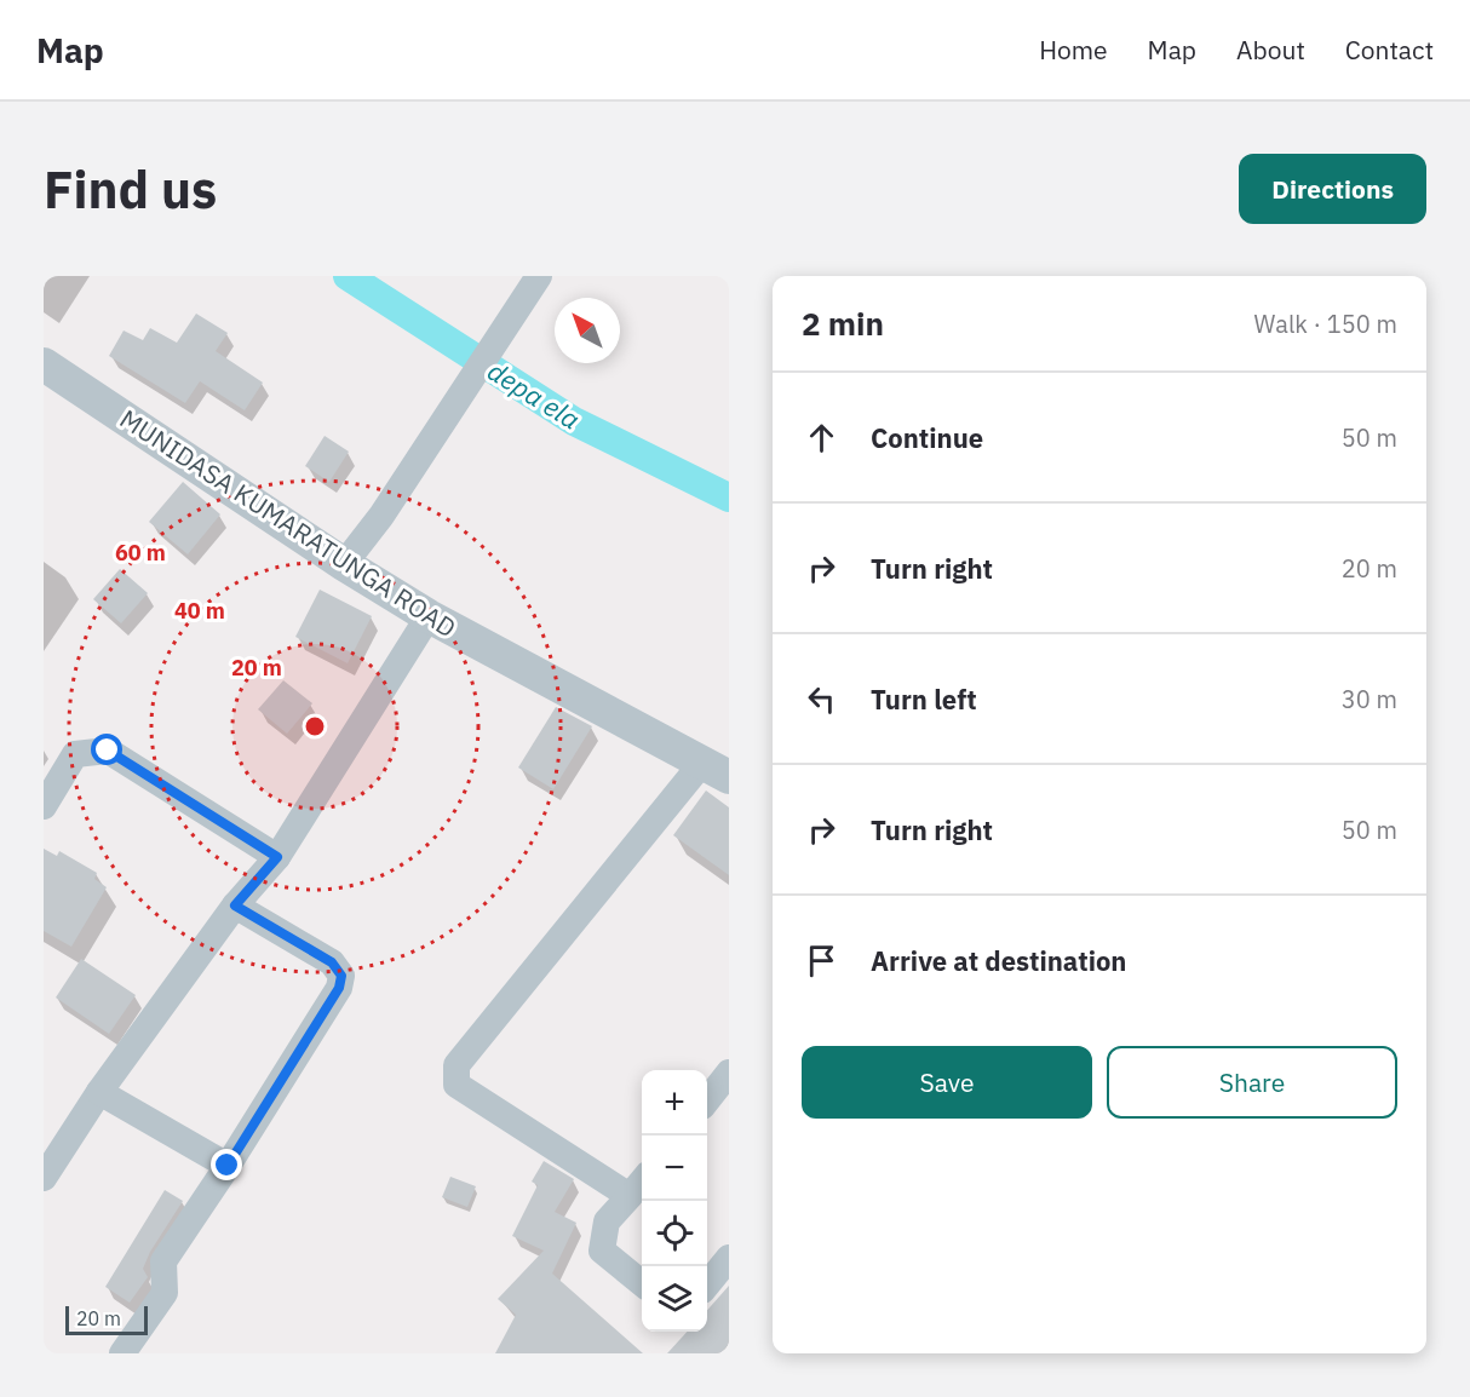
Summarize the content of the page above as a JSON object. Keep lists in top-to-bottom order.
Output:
{
  "streets": {
    "street": ["MUNIDASA KUMARATUNGA ROAD"]
  },
  "water": ["depa ela"],
  "scale_bar": "20 m",
  "north": "top left",
  "page": {
    "header": "Map",
    "nav": [
      "Home",
      "Map",
      "About",
      "Contact"
    ],
    "buttons": [
      "Directions",
      ["Save", "Share"]
    ],
    "title": "Find us",
    "heading": ["2 min", "Walk · 150 m"],
    "list": [
      ["Continue", "50 m"],
      ["Turn right", "20 m"],
      ["Turn left", "30 m"],
      ["Turn right", "50 m"],
      "Arrive at destination"
    ],
    "map_buttons": ["+", "−"],
    "scale": "20 m"
  },
  "rings": ["60 m", "40 m", "20 m"]
}
